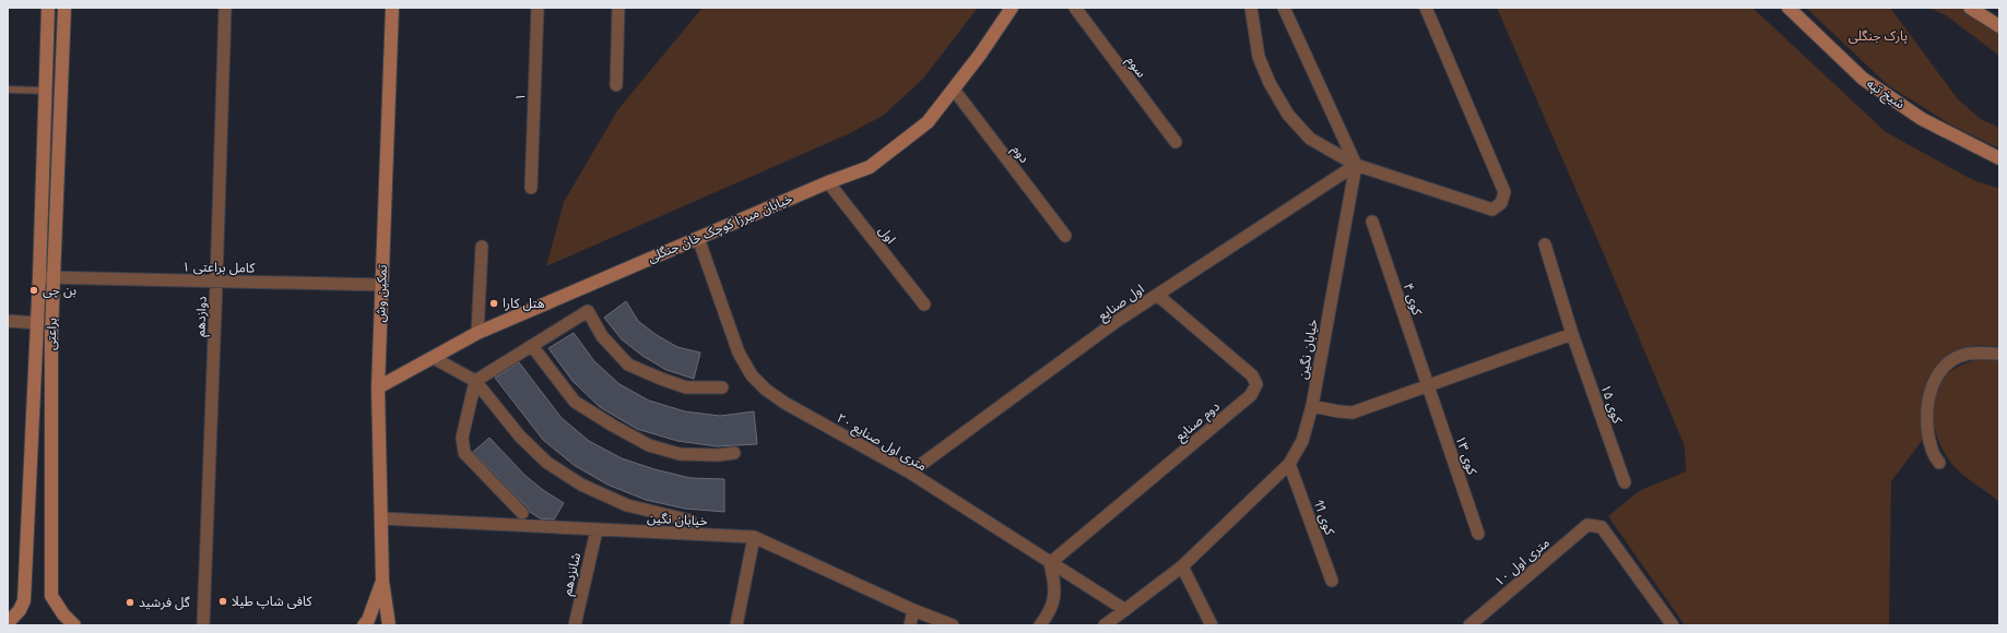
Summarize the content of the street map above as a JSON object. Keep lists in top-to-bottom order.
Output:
{
  "streets": {
    "street": [
      "سوم",
      "شیخ تپه",
      "۱",
      "دوم",
      "خیابان میرزا کوچک خان جنگلی",
      "اول",
      "کامل براعتی ۱",
      "تمکین وش",
      "کوی ۴",
      "اول صنایع",
      "دوازدهم",
      "براعتی",
      "خیابان نگین",
      "کوی ۱۵",
      "دوم صنایع",
      "۲۰ متری اول صنایع",
      "کوی ۱۳",
      "کوی 11",
      "۱۰ متری اول",
      "شانزدهم"
    ]
  },
  "crossings": [
    ["دوم", "خیابان میرزا کوچک خان جنگلی"],
    ["خیابان میرزا کوچک خان جنگلی", "اول"],
    ["خیابان میرزا کوچک خان جنگلی", "تمکین وش"],
    ["خیابان میرزا کوچک خان جنگلی", "۲۰ متری اول صنایع"],
    ["کامل براعتی ۱", "تمکین وش"],
    ["کامل براعتی ۱", "دوازدهم"],
    ["کامل براعتی ۱", "براعتی"],
    ["تمکین وش", "خیابان نگین"],
    ["کوی ۴", "کوی ۱۳"],
    ["اول صنایع", "خیابان نگین"],
    ["اول صنایع", "دوم صنایع"],
    ["اول صنایع", "۲۰ متری اول صنایع"],
    ["خیابان نگین", "۲۰ متری اول صنایع"],
    ["خیابان نگین", "کوی 11"],
    ["خیابان نگین", "شانزدهم"],
    ["دوم صنایع", "۲۰ متری اول صنایع"]
  ],
  "parks": ["پارک جنگلی"],
  "places": [
    "بن چی",
    "هتل کارا",
    "کافی شاپ طیلا",
    "گل فرشید"
  ]
}
